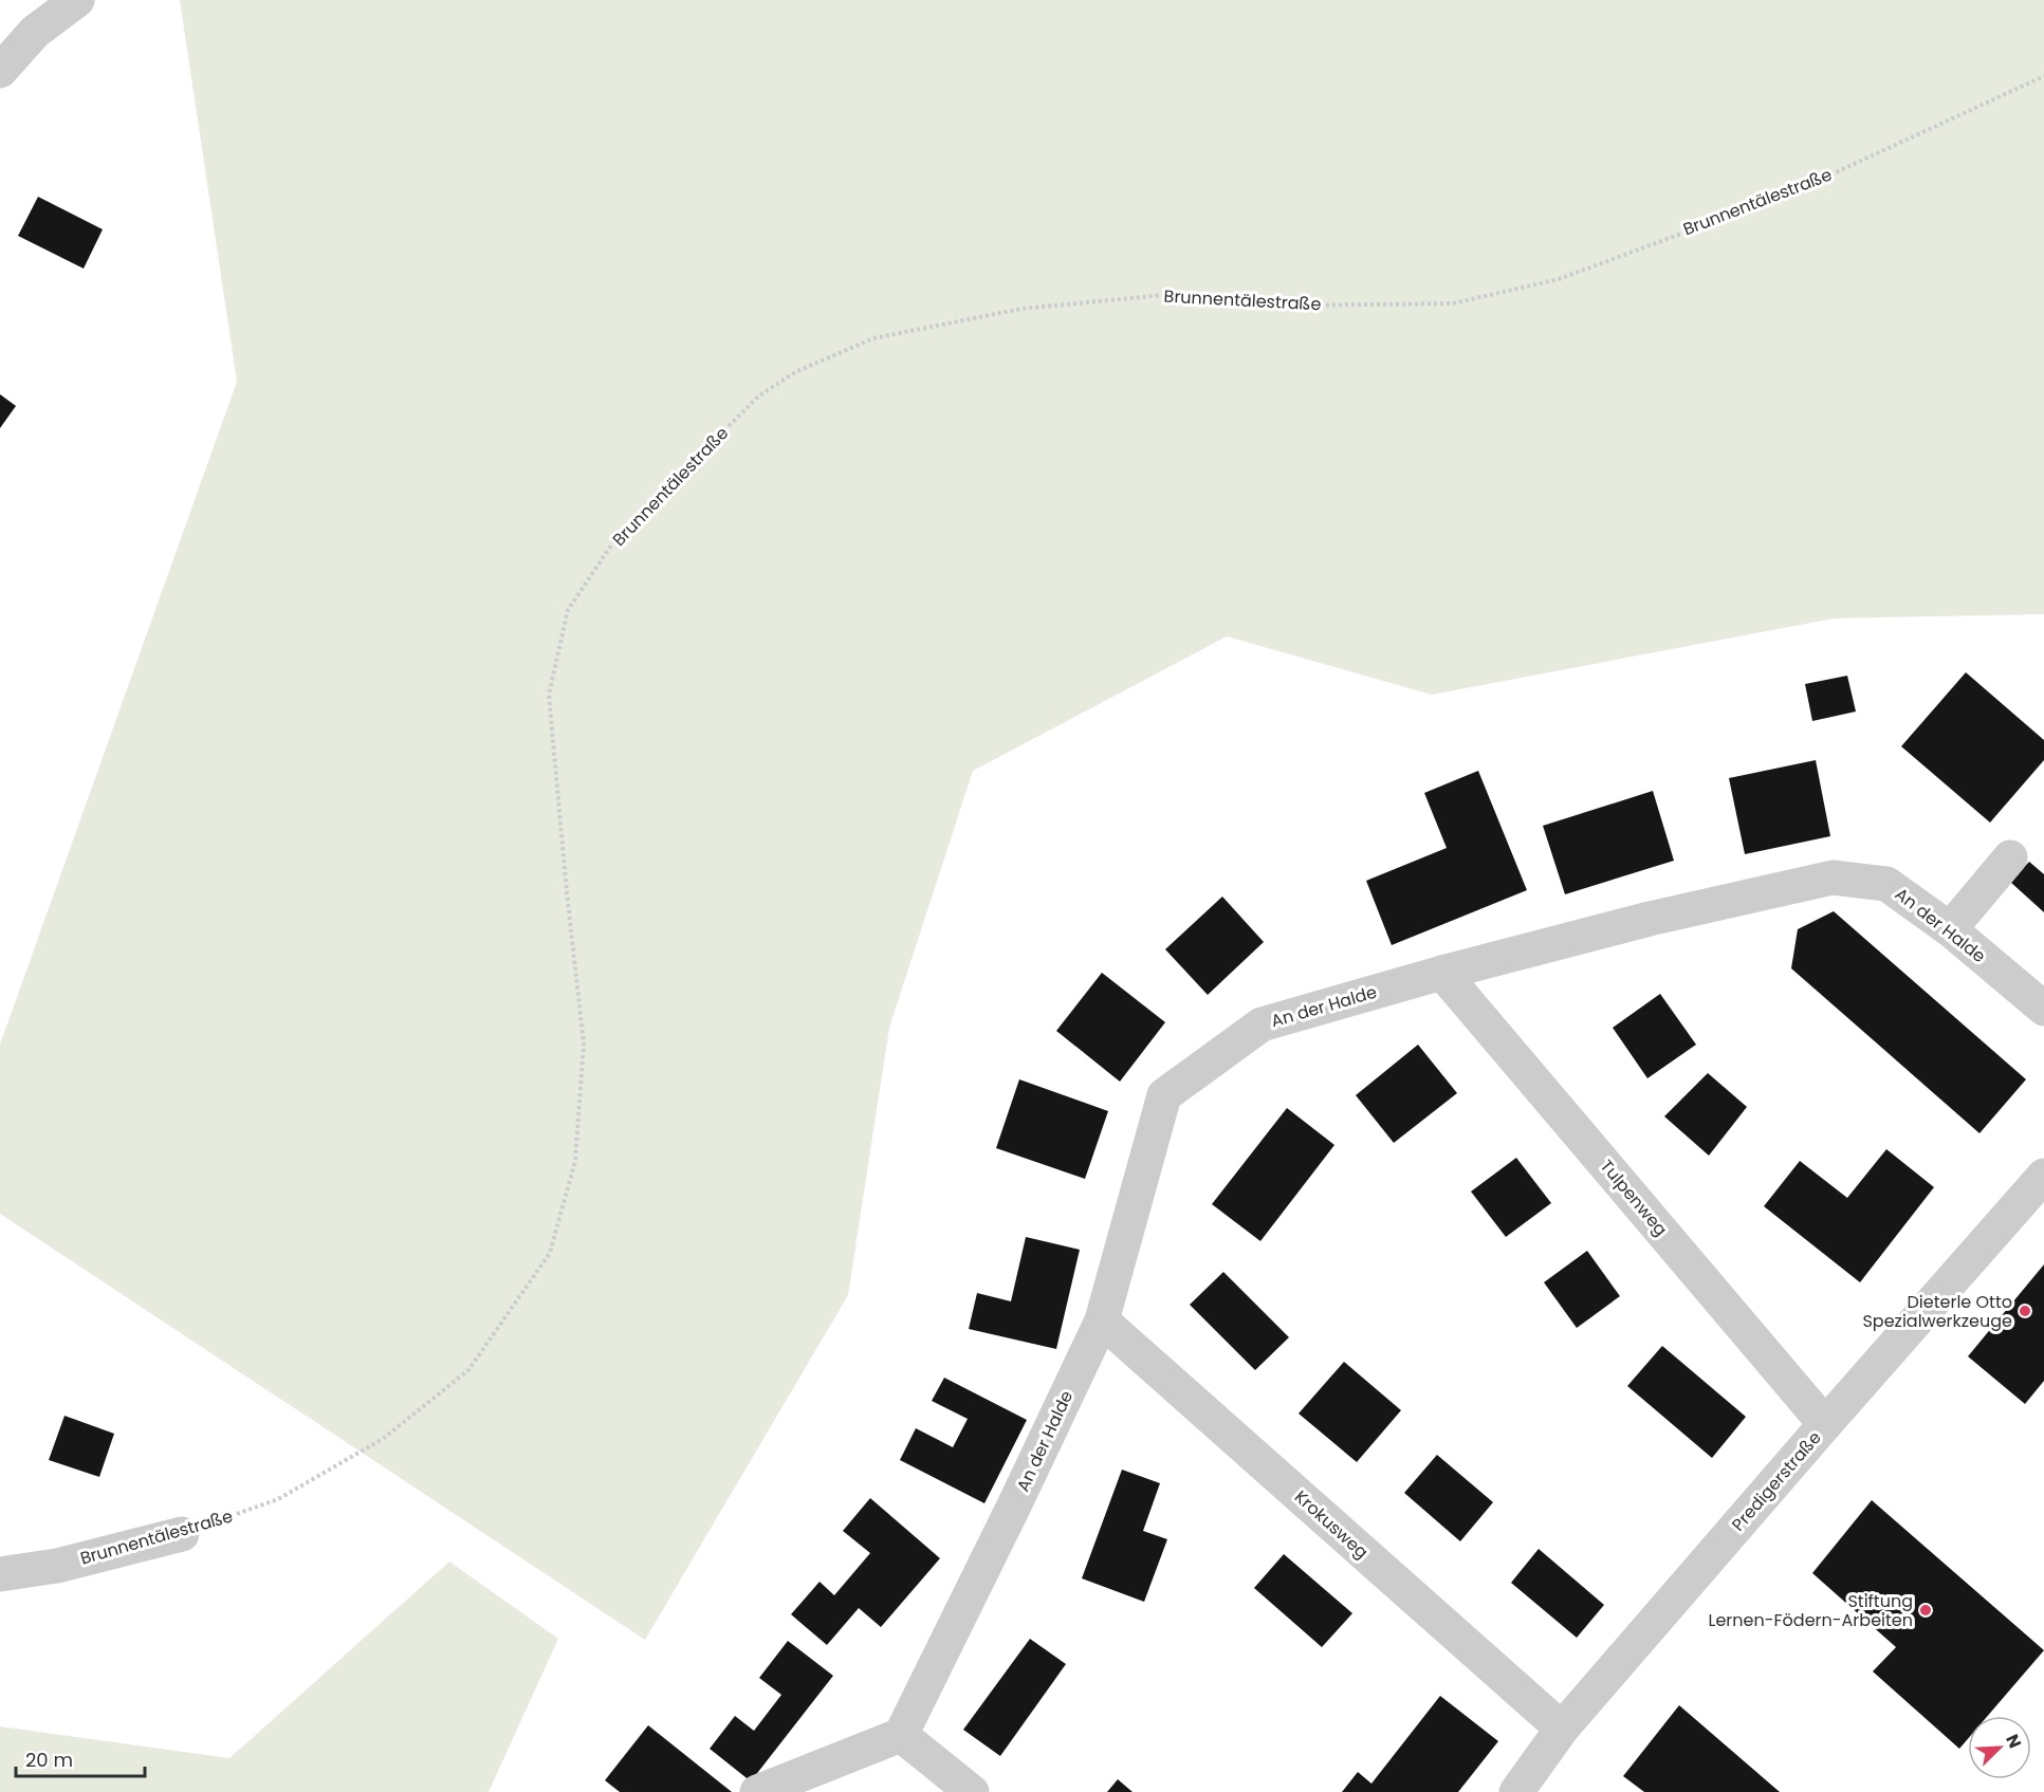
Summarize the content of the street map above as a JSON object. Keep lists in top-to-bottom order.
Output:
{
  "streets": {
    "street": [
      "Brunnentälestraße",
      "An der Halde",
      "Tulpenweg",
      "Predigerstraße",
      "Krokusweg"
    ]
  },
  "crossings": [
    ["An der Halde", "Tulpenweg"],
    ["An der Halde", "Krokusweg"],
    ["Tulpenweg", "Predigerstraße"],
    ["Predigerstraße", "Krokusweg"]
  ],
  "places": ["Dieterle Otto Spezialwerkzeuge", "Stiftung Lernen-Födern-Arbeiten"],
  "scale_bar": "20 m",
  "north": "top right"
}
